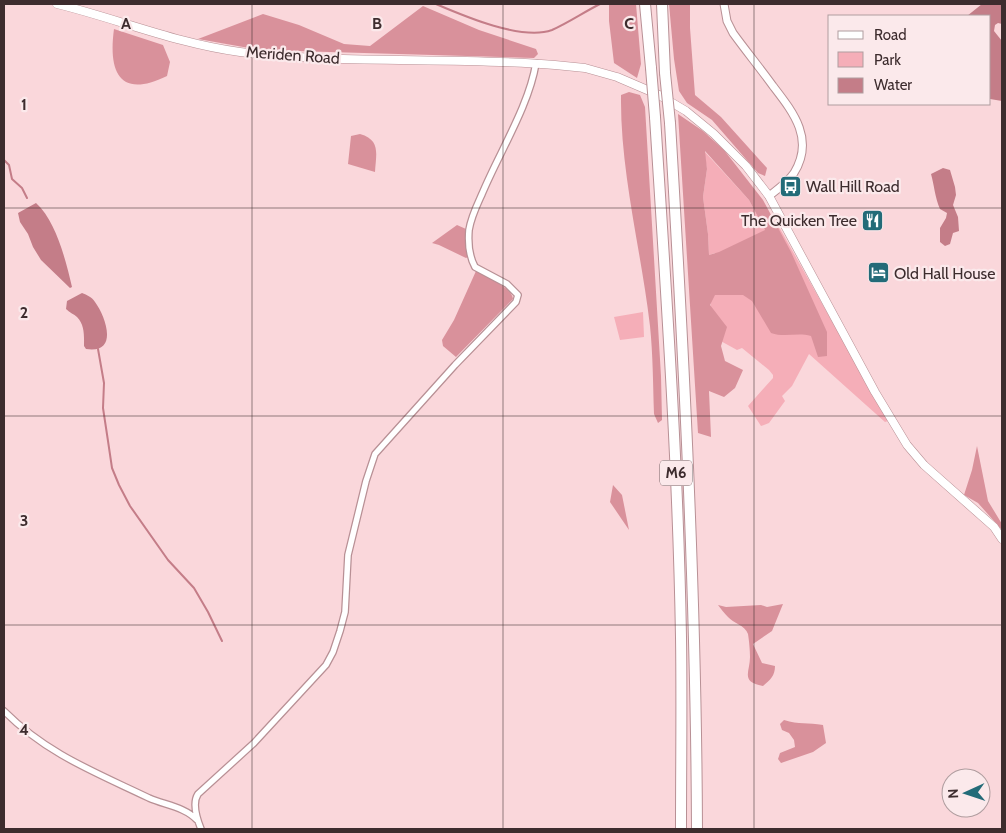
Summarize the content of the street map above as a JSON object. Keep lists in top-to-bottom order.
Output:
{
  "streets": {
    "highway": ["M6"],
    "main road": ["Meriden Road"]
  },
  "places": {
    "bus stop": ["Wall Hill Road"],
    "restaurant": ["The Quicken Tree"],
    "hotel": ["Old Hall House"]
  },
  "legend": ["Road", "Park", "Water"],
  "north": "left",
  "grid": {
    "columns": ["A", "B", "C"],
    "rows": [
      "1",
      "2",
      "3",
      "4"
    ]
  }
}
